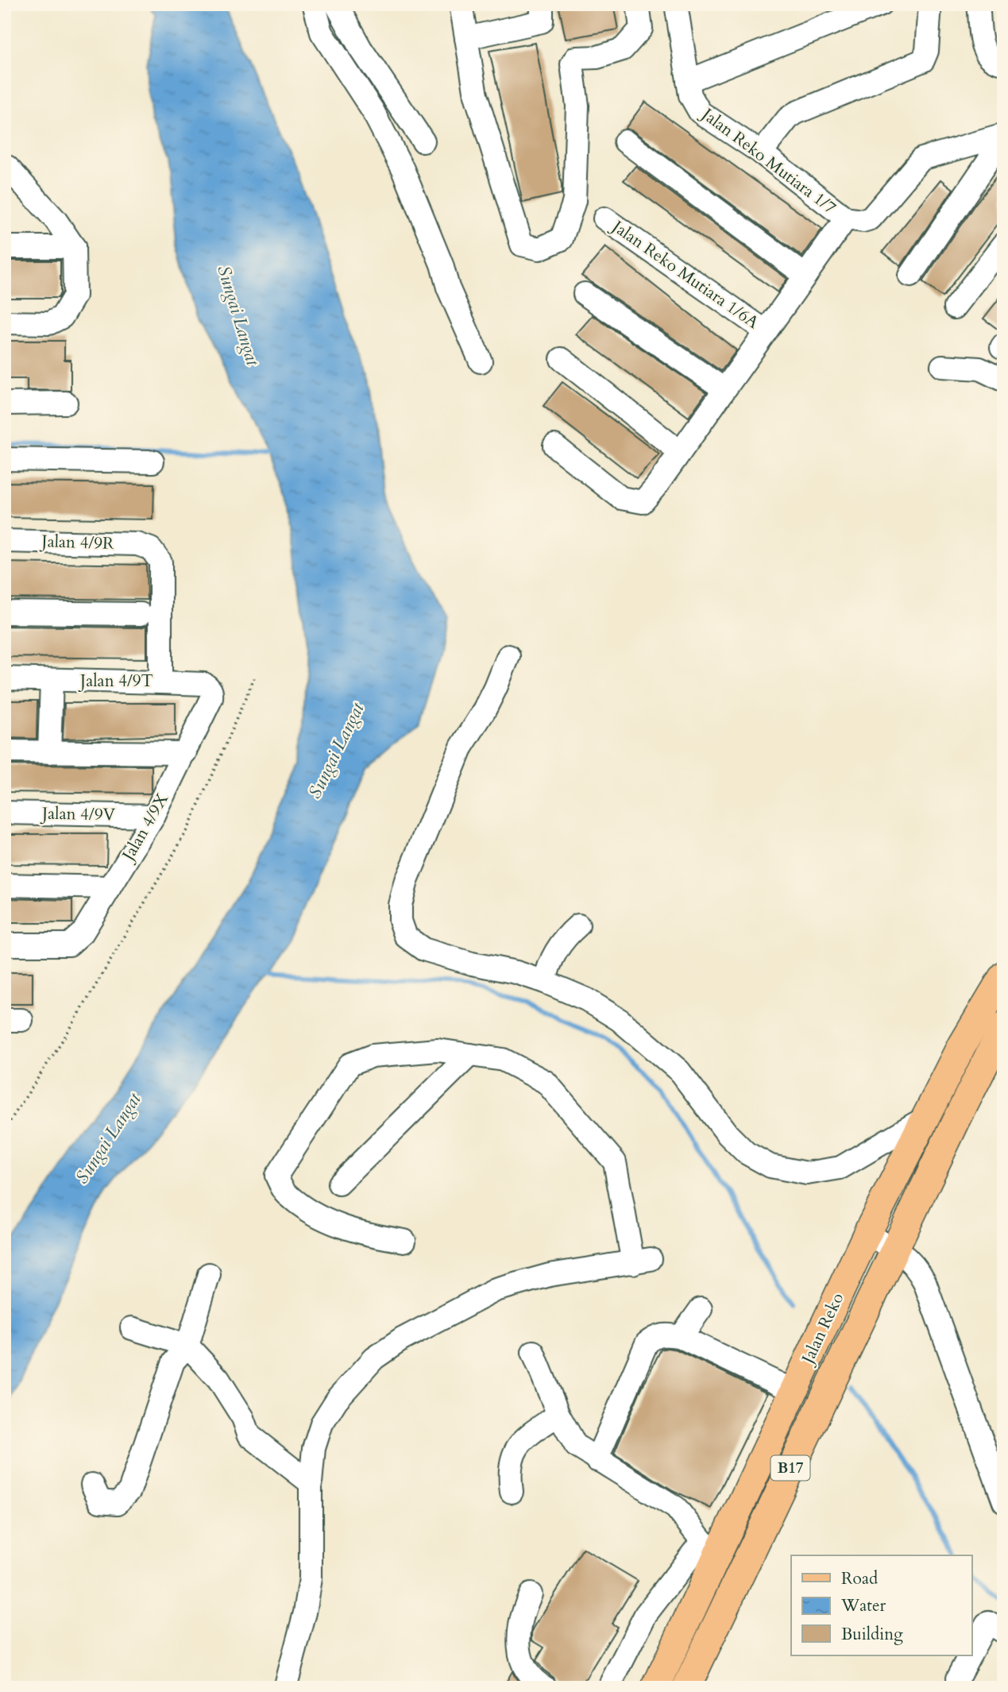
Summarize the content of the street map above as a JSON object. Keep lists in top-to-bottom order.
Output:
{
  "streets": {
    "main road": ["Jalan Reko", "B17"],
    "street": [
      "Jalan Reko Mutiara 1/7",
      "Jalan Reko Mutiara 1/6A",
      "Jalan 4/9R",
      "Jalan 4/9T",
      "Jalan 4/9V",
      "Jalan 4/9X"
    ]
  },
  "crossings": [
    ["Jalan 4/9R", "Jalan 4/9T"],
    ["Jalan 4/9T", "Jalan 4/9X"],
    ["Jalan 4/9V", "Jalan 4/9X"]
  ],
  "water": ["Sungai Langat"],
  "legend": ["Road", "Water", "Building"]
}
